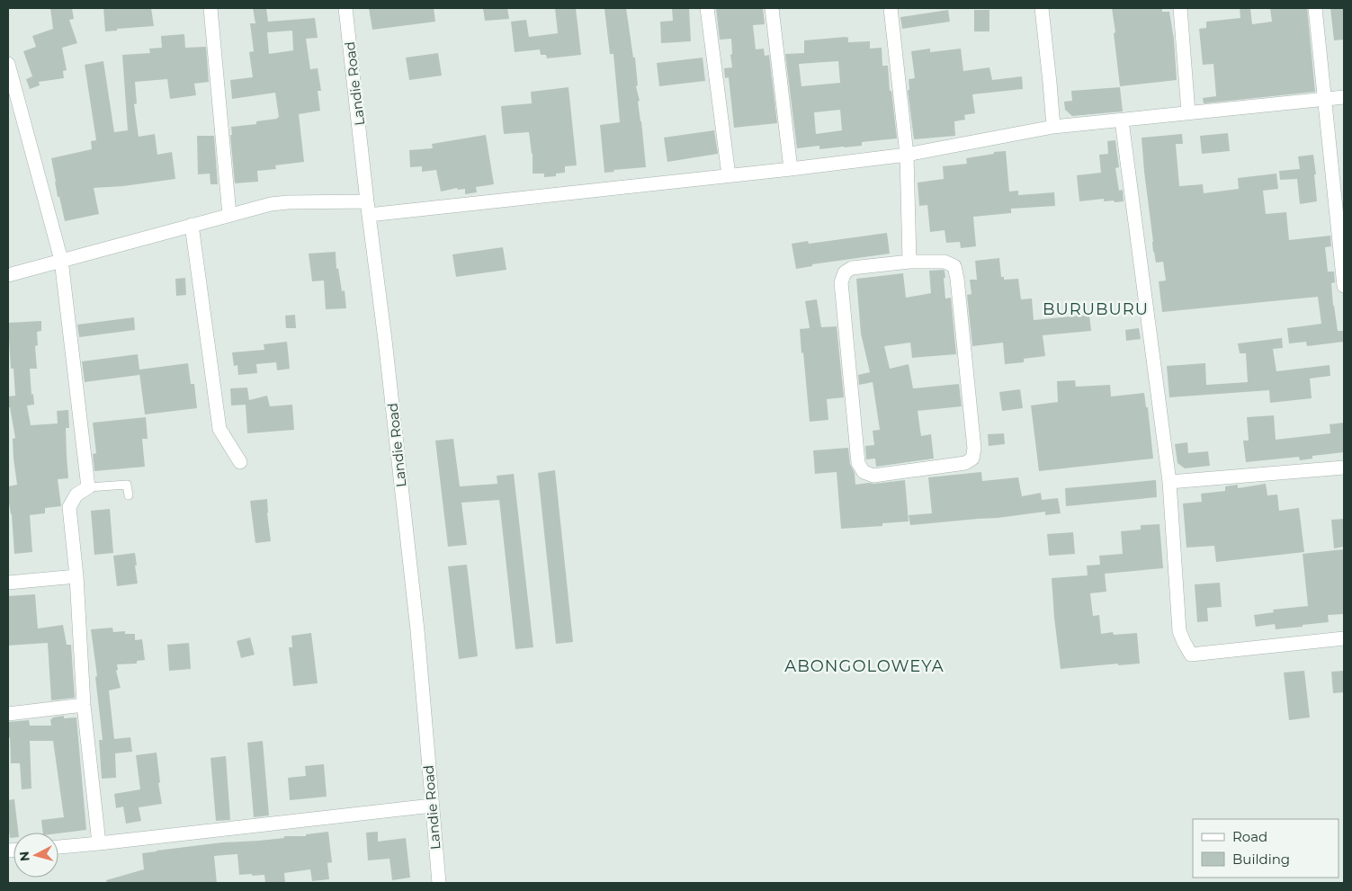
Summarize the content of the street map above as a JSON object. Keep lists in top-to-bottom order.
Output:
{
  "streets": {
    "street": ["Landie Road"]
  },
  "districts": ["BURUBURU", "ABONGOLOWEYA"],
  "legend": ["Road", "Building"],
  "north": "left"
}
